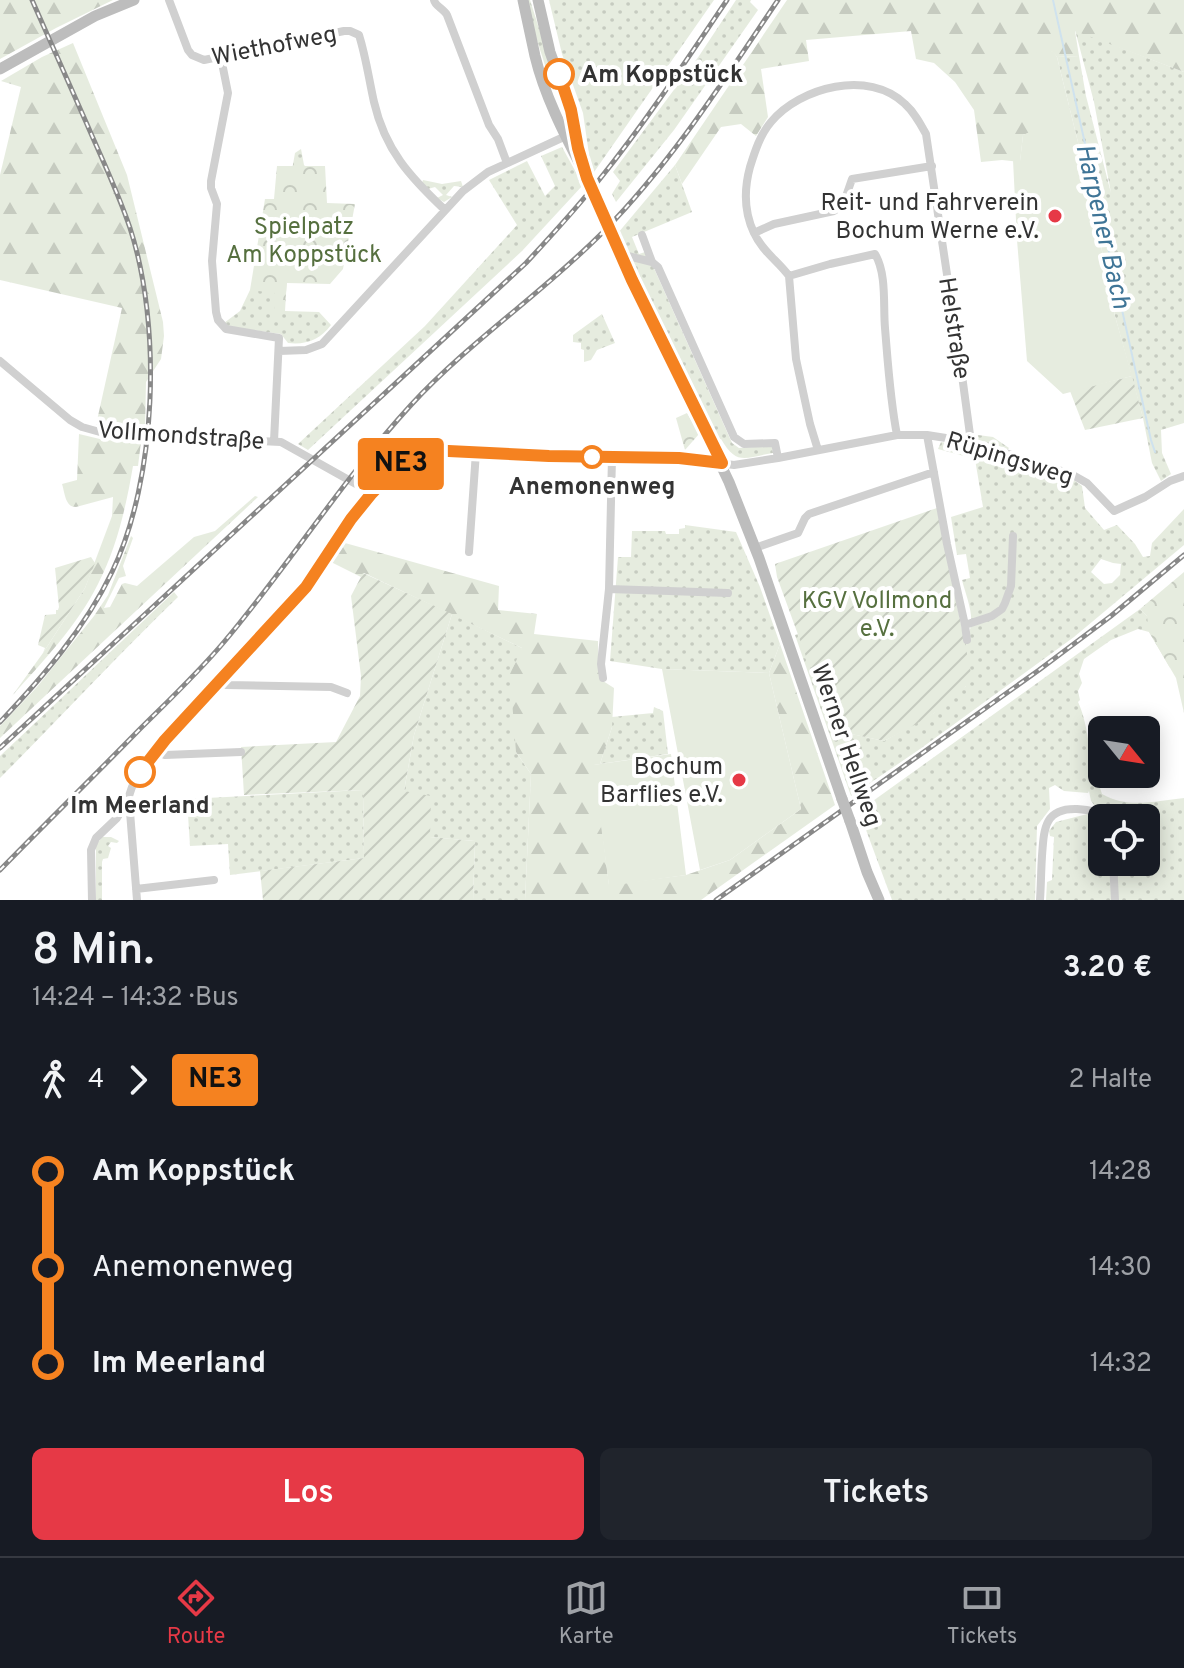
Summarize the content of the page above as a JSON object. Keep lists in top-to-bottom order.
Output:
{
  "streets": {
    "main road": ["Werner Hellweg"],
    "street": [
      "Wiethofweg",
      "Helstraße",
      "Vollmondstraße",
      "Rüpingsweg"
    ]
  },
  "crossings": [
    ["Helstraße", "Rüpingsweg"],
    ["Vollmondstraße", "Rüpingsweg"],
    ["Rüpingsweg", "Werner Hellweg"]
  ],
  "water": ["Harpener Bach"],
  "parks": ["Spielpatz Am Koppstück", "KGV Vollmond e.V."],
  "places": [
    "Am Koppstück",
    "Reit- und Fahrverein Bochum Werne e.V.",
    "Anemonenweg",
    "Im Meerland",
    "Bochum Barflies e.V."
  ],
  "lines": ["bus line NE3"],
  "north": "bottom right",
  "page": {
    "on_map": "NE3",
    "heading": ["8 Min.", "14:24 – 14:32 · Bus", "3.20 €"],
    "legs": ["4", "NE3", "2 Halte"],
    "list": [
      {
        "name": "Am Koppstück",
        "value": "14:28"
      },
      {
        "name": "Anemonenweg",
        "value": "14:30"
      },
      {
        "name": "Im Meerland",
        "value": "14:32"
      }
    ],
    "buttons": ["Los", "Tickets"],
    "tabs": ["Route", "Karte", "Tickets"]
  }
}
